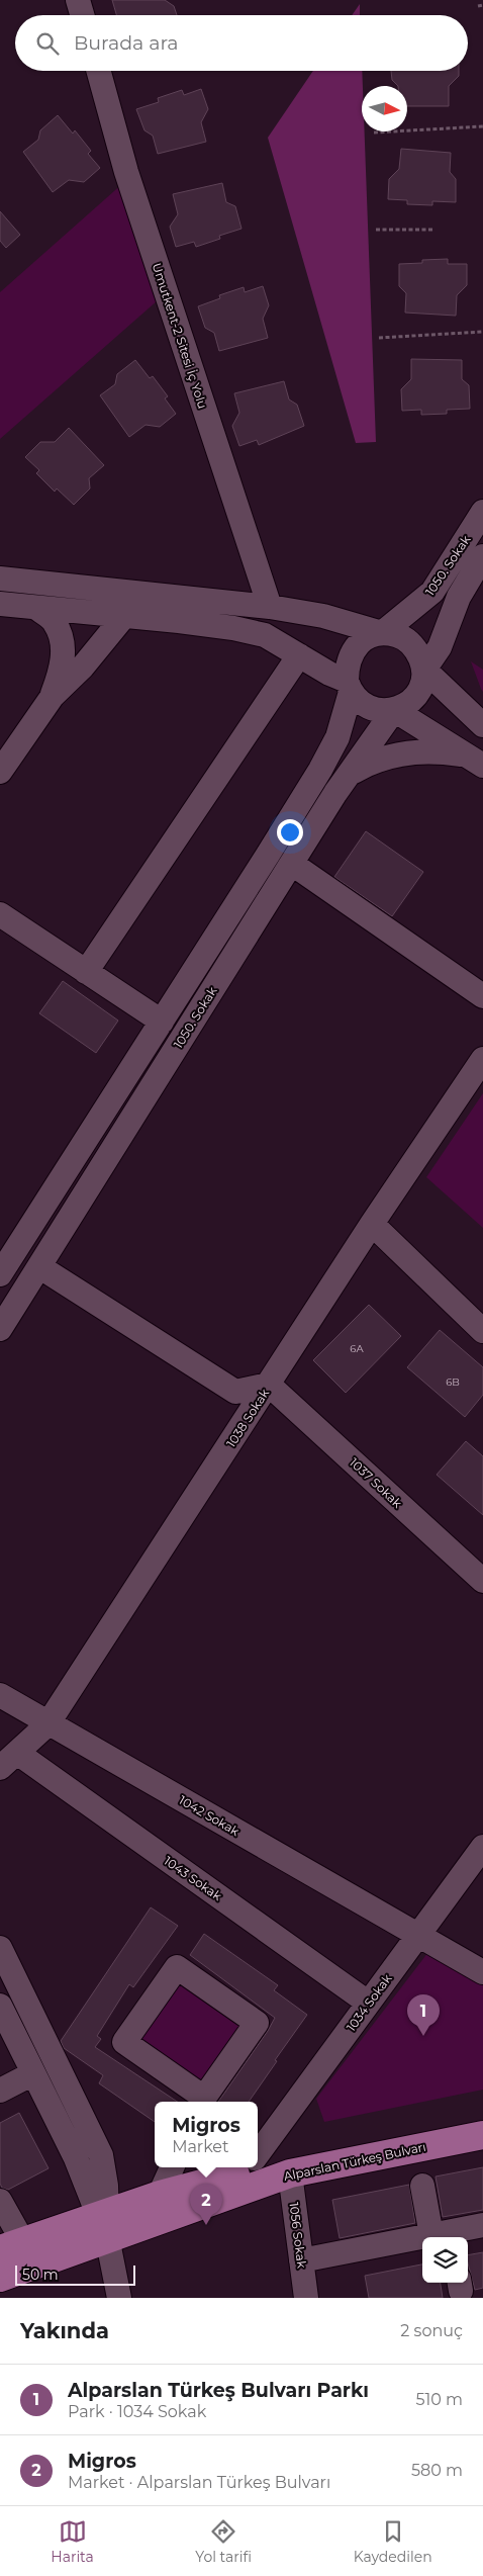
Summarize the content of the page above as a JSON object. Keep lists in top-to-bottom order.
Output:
{
  "streets": {
    "main road": ["Alparslan Türkeş Bulvarı"],
    "street": [
      "Umutkent-2 Sitesi İç Yolu",
      "1050. Sokak",
      "1038 Sokak",
      "1037 Sokak",
      "1042 Sokak",
      "1043 Sokak",
      "1034 Sokak",
      "1056 Sokak"
    ]
  },
  "crossings": [
    ["1038 Sokak", "1037 Sokak"],
    ["1038 Sokak", "1042 Sokak"],
    ["1038 Sokak", "1043 Sokak"],
    ["1042 Sokak", "1034 Sokak"],
    ["1043 Sokak", "1034 Sokak"],
    ["Alparslan Türkeş Bulvarı", "1056 Sokak"]
  ],
  "house_numbers": ["6A", "6B"],
  "scale_bar": "50 m",
  "north": "right",
  "page": {
    "search": "Burada ara",
    "pins": ["1", "2"],
    "popup": ["Migros", "Market"],
    "scale": "50 m",
    "heading": ["Yakında", "2 sonuç"],
    "list": [
      {
        "mark": "1",
        "name": "Alparslan Türkeş Bulvarı Parkı",
        "note": "Park · 1034 Sokak",
        "value": "510 m"
      },
      {
        "mark": "2",
        "name": "Migros",
        "note": "Market · Alparslan Türkeş Bulvarı",
        "value": "580 m"
      }
    ],
    "nav": ["Harita", "Yol tarifi", "Kaydedilen"]
  }
}
